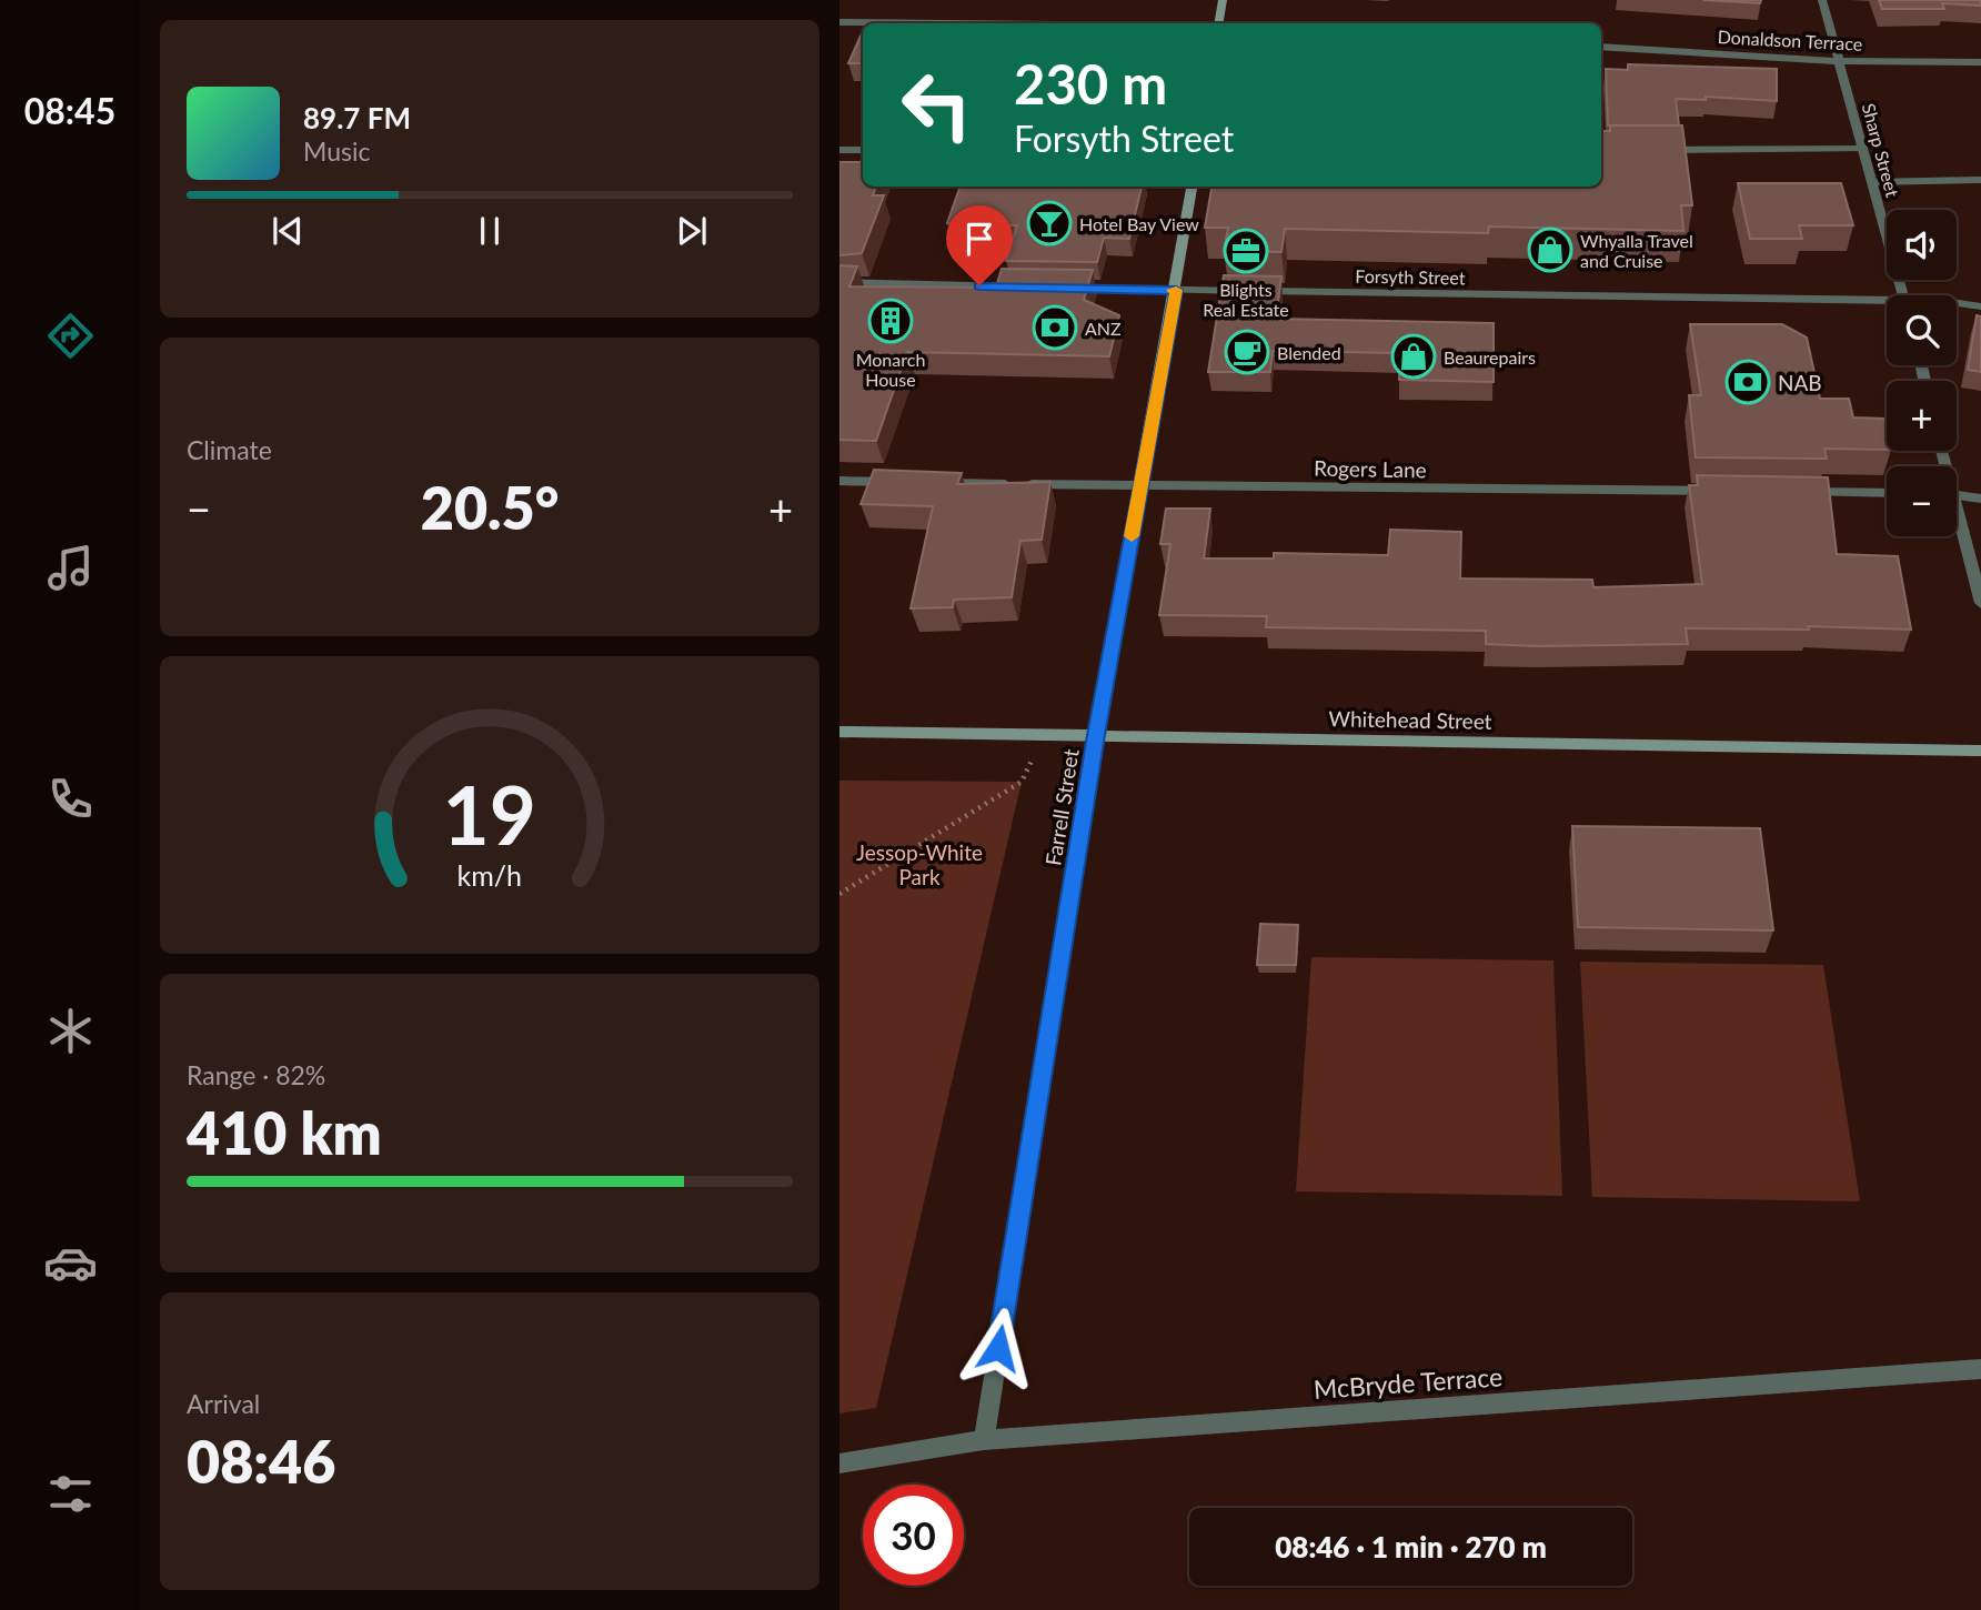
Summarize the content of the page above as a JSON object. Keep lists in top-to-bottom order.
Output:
{
  "streets": {
    "main road": ["Whitehead Street", "Farrell Street"],
    "street": [
      "Donaldson Terrace",
      "Sharp Street",
      "Forsyth Street",
      "Rogers Lane",
      "McBryde Terrace"
    ]
  },
  "crossings": [
    ["Donaldson Terrace", "Sharp Street"],
    ["Forsyth Street", "Farrell Street"],
    ["Rogers Lane", "Farrell Street"],
    ["Whitehead Street", "Farrell Street"],
    ["Farrell Street", "McBryde Terrace"]
  ],
  "parks": ["Jessop-White Park"],
  "places": {
    "bar": ["Hotel Bay View"],
    "shop": ["Whyalla Travel and Cruise", "Beaurepairs"],
    "office": ["Blights Real Estate"],
    "building": ["Monarch House"],
    "bank": ["ANZ", "NAB"],
    "cafe": ["Blended"]
  },
  "page": {
    "tabs": "08:45",
    "turn": ["230 m", "Forsyth Street"],
    "song": ["89.7 FM", "Music"],
    "map_buttons": ["+", "−"],
    "tile": [
      "Climate",
      ["Range · 82%", "410 km"],
      ["Arrival", "08:46"]
    ],
    "heat": ["−", "20.5°", "+"],
    "limit": "30",
    "trip": "08:46 · 1 min · 270 m",
    "gauge": ["19", "km/h"]
  }
}
